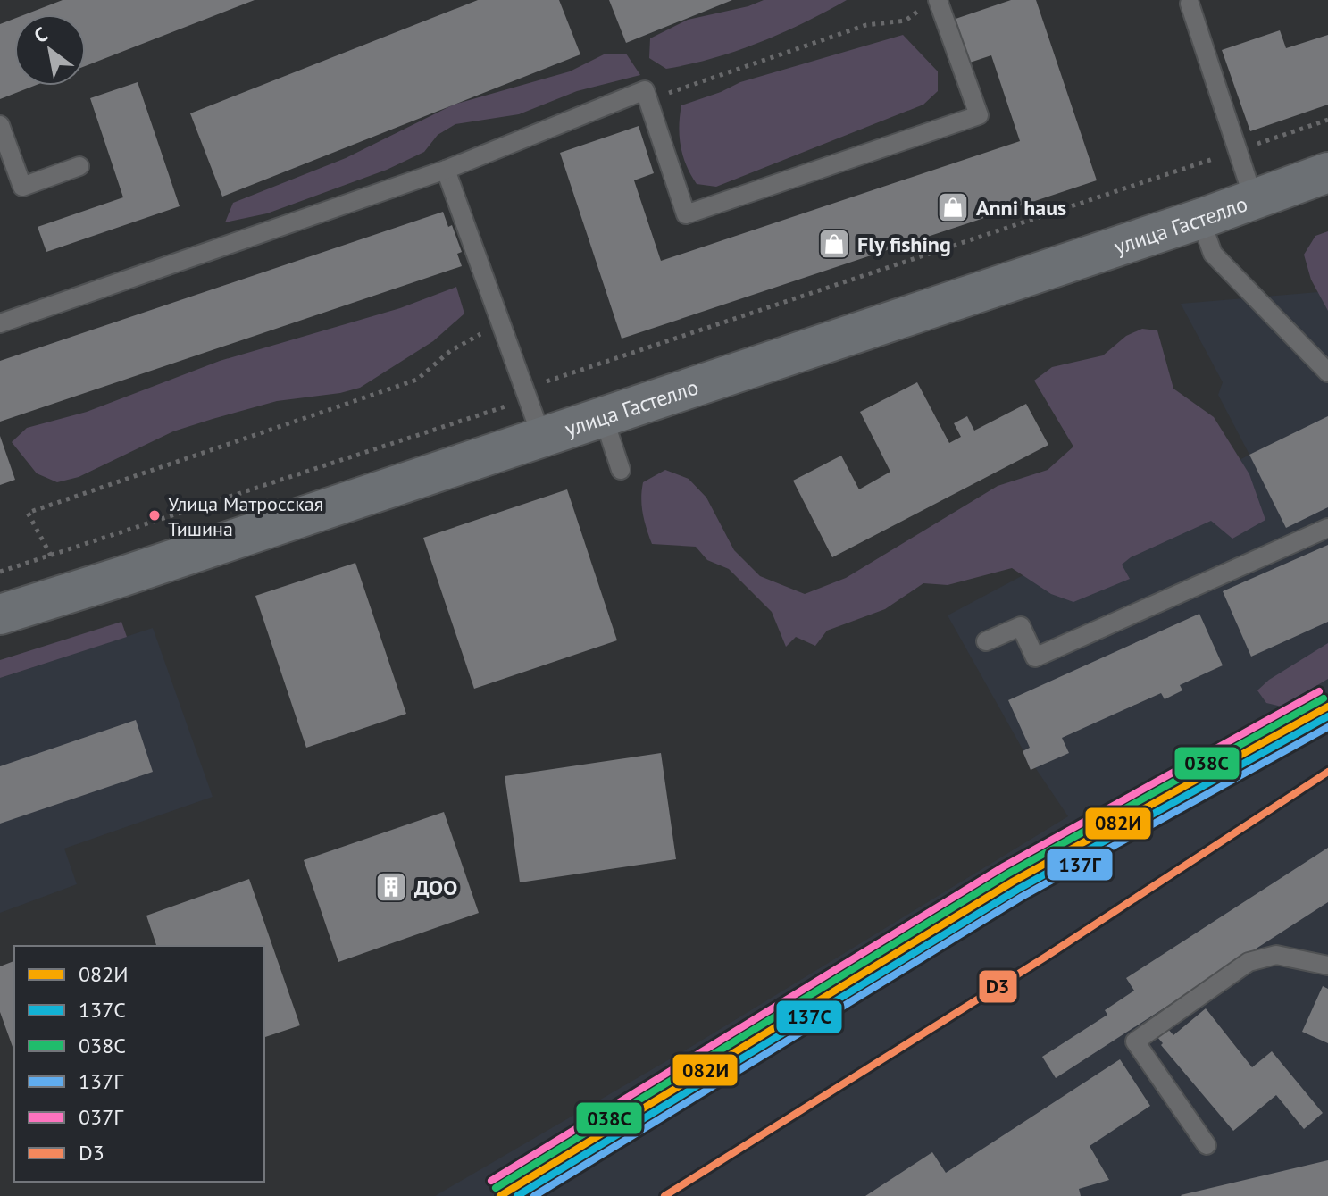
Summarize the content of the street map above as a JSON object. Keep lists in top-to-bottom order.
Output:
{
  "streets": {
    "street": ["улица Гастелло"]
  },
  "places": {
    "shop": ["Anni haus", "Fly fishing"],
    "other": ["Улица Матросская Тишина"],
    "building": ["ДОО"]
  },
  "lines": [
    "transit line 037Г",
    "transit line 038С",
    "transit line 082И",
    "transit line 137С",
    "transit line 137Г",
    "transit line D3"
  ],
  "legend": [
    "082И",
    "137С",
    "038С",
    "137Г",
    "037Г",
    "D3"
  ],
  "north": "top left"
}
